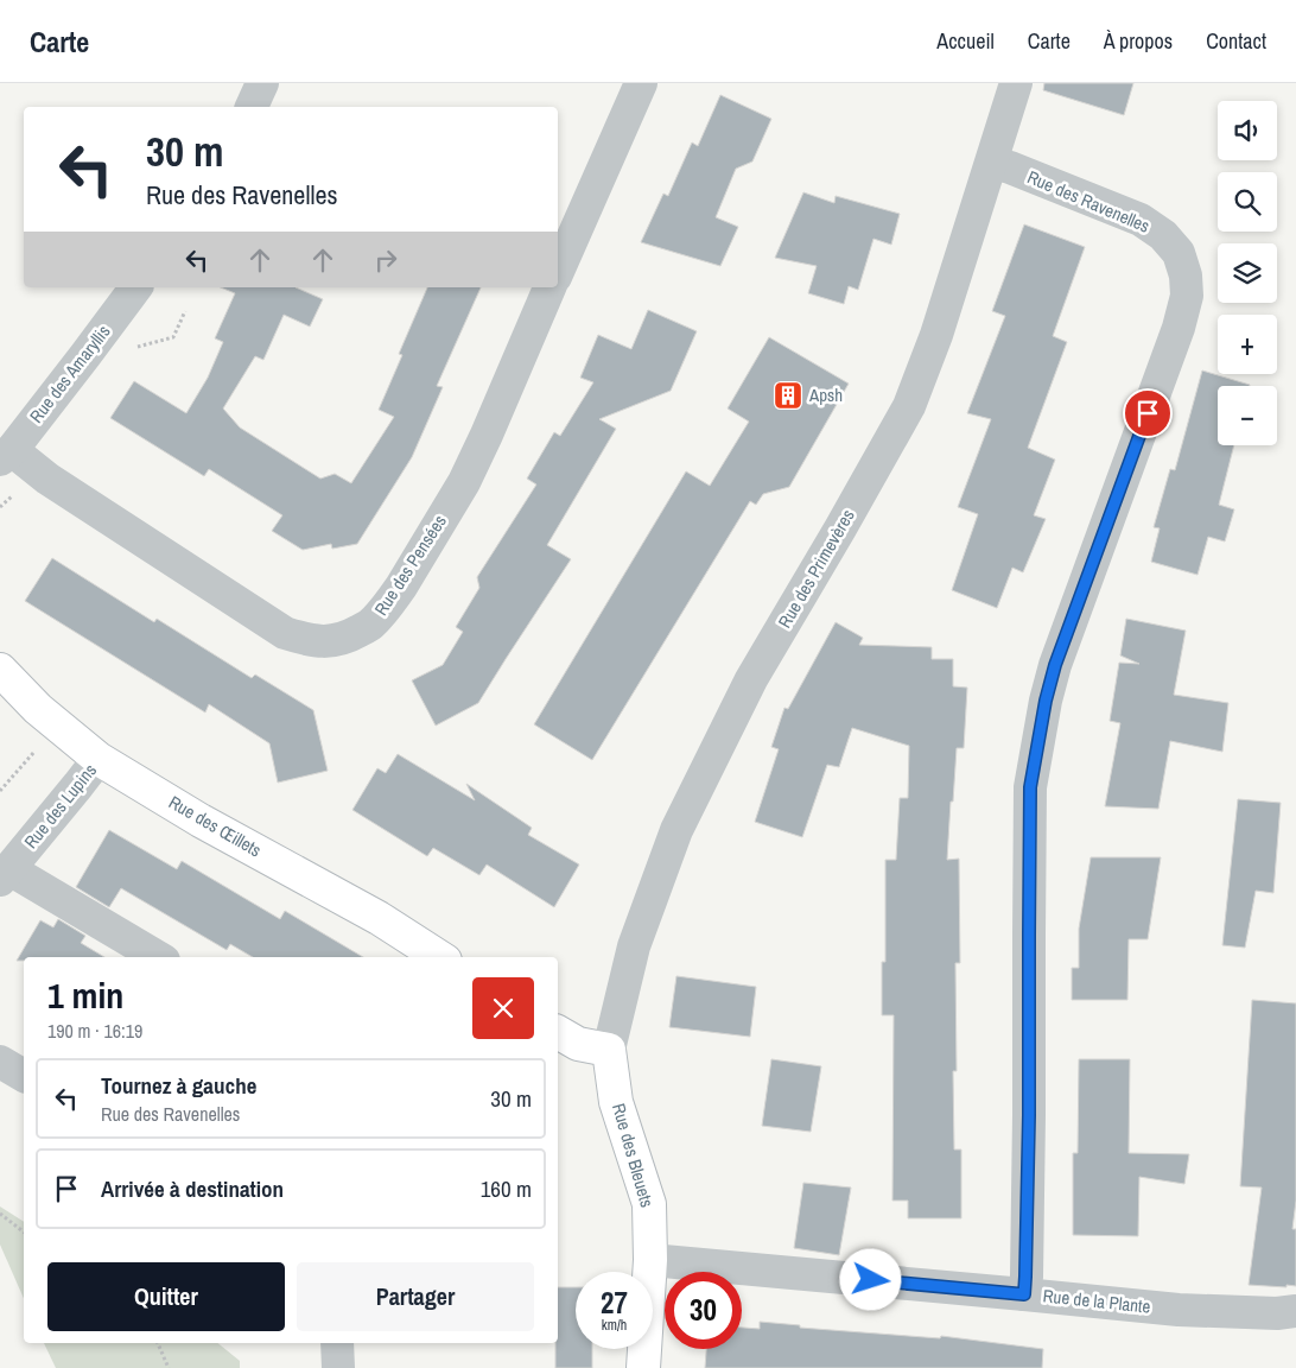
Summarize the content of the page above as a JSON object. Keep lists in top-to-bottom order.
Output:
{
  "streets": {
    "street": [
      "Rue des Ravenelles",
      "Rue des Amaryllis",
      "Rue des Pensées",
      "Rue des Primevères",
      "Rue des Lupins",
      "Rue des Œillets",
      "Rue des Bleuets",
      "Rue de la Plante"
    ]
  },
  "crossings": [
    ["Rue des Ravenelles", "Rue des Primevères"],
    ["Rue des Ravenelles", "Rue de la Plante"],
    ["Rue des Amaryllis", "Rue des Pensées"],
    ["Rue des Primevères", "Rue des Bleuets"],
    ["Rue des Lupins", "Rue des Œillets"],
    ["Rue des Bleuets", "Rue de la Plante"]
  ],
  "places": {
    "building": ["Apsh"]
  },
  "page": {
    "header": "Carte",
    "nav": [
      "Accueil",
      "Carte",
      "À propos",
      "Contact"
    ],
    "map_buttons": ["+", "−"],
    "turn": ["30 m", "Rue des Ravenelles"],
    "heading": ["1 min", "190 m · 16:19"],
    "list": [
      {
        "name": "Tournez à gauche",
        "note": "Rue des Ravenelles",
        "value": "30 m"
      },
      {
        "name": "Arrivée à destination",
        "value": "160 m"
      }
    ],
    "buttons": ["Quitter", "Partager"],
    "speed": "27 km/h",
    "limit": "30"
  }
}
